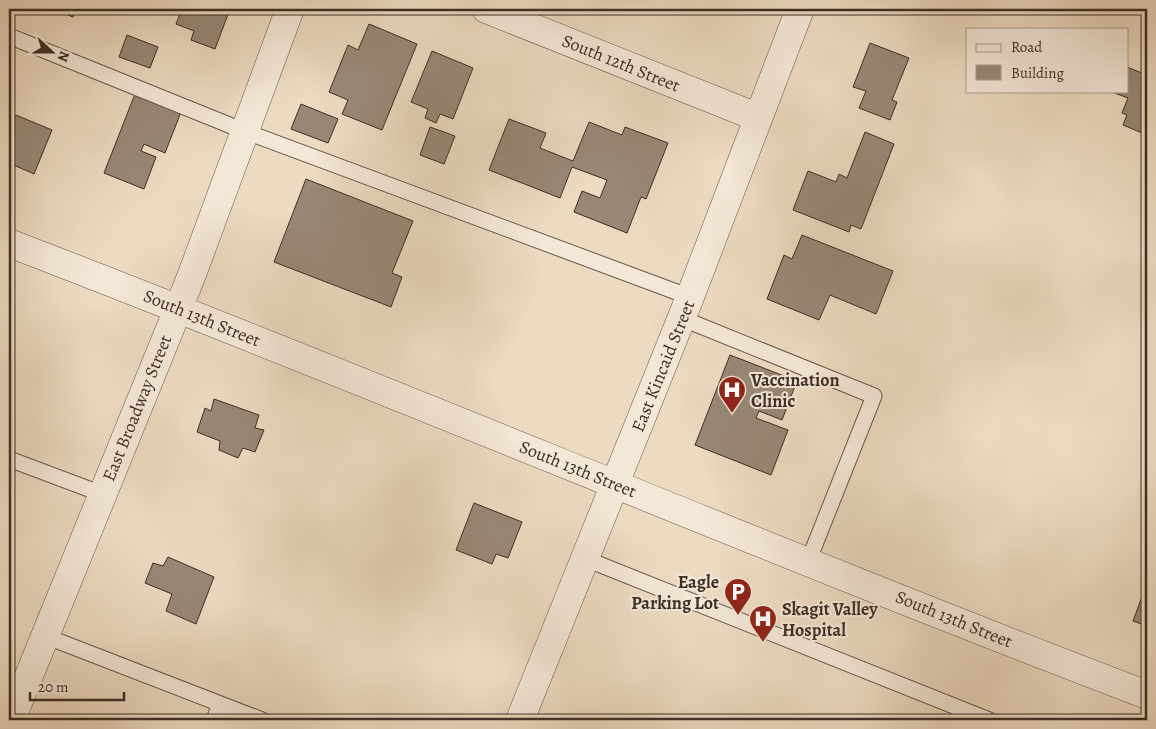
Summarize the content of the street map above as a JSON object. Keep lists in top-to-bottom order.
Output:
{
  "streets": {
    "street": [
      "South 12th Street",
      "South 13th Street",
      "East Kincaid Street",
      "East Broadway Street"
    ]
  },
  "crossings": [
    ["South 12th Street", "East Kincaid Street"],
    ["South 13th Street", "East Kincaid Street"],
    ["South 13th Street", "East Broadway Street"]
  ],
  "places": {
    "hospital": ["Vaccination Clinic", "Skagit Valley Hospital"],
    "parking": ["Eagle Parking Lot"]
  },
  "legend": ["Road", "Building"],
  "scale_bar": "20 m",
  "north": "right"
}
